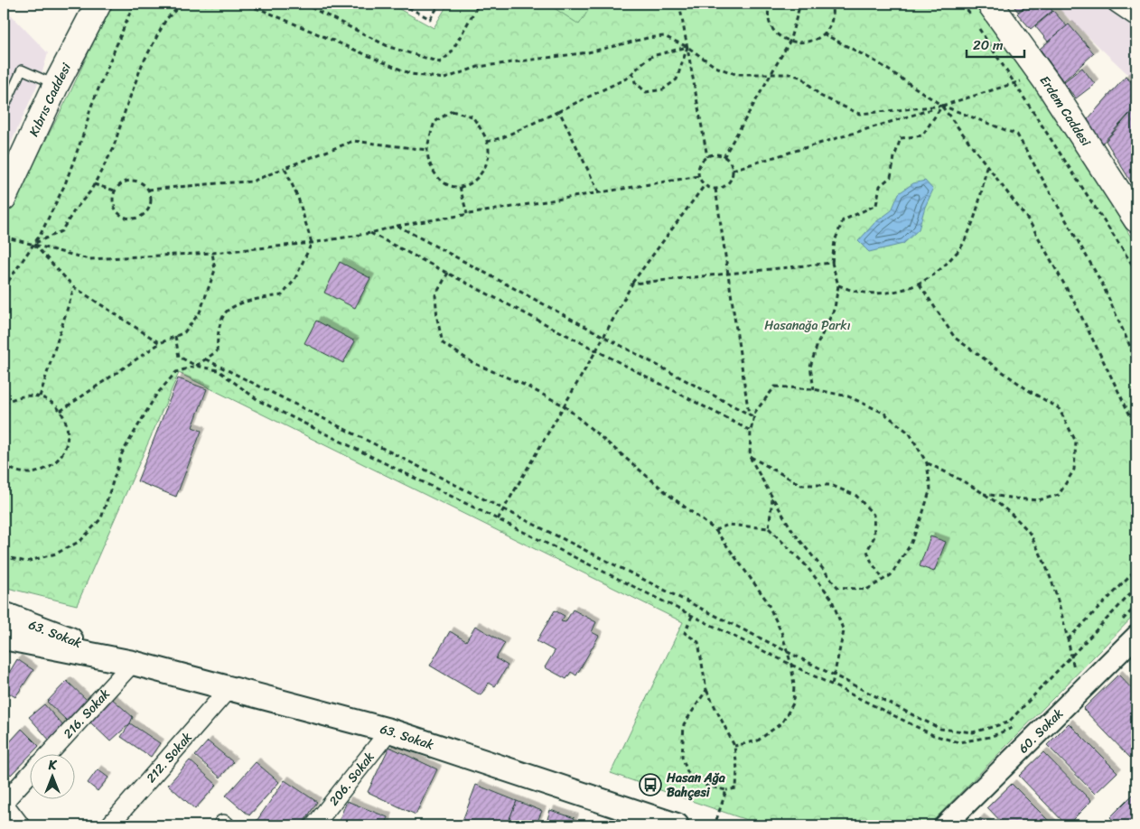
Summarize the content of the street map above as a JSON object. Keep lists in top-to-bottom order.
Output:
{
  "streets": {
    "main road": ["Kıbrıs Caddesi", "Erdem Caddesi", "63. Sokak"],
    "street": [
      "216. Sokak",
      "60. Sokak",
      "212. Sokak",
      "206. Sokak"
    ]
  },
  "crossings": [
    ["63. Sokak", "216. Sokak"],
    ["63. Sokak", "212. Sokak"],
    ["63. Sokak", "206. Sokak"]
  ],
  "parks": ["Hasanağa Parkı"],
  "places": {
    "bus stop": ["Hasan Ağa Bahçesi"]
  },
  "scale_bar": "20 m",
  "north": "top"
}
